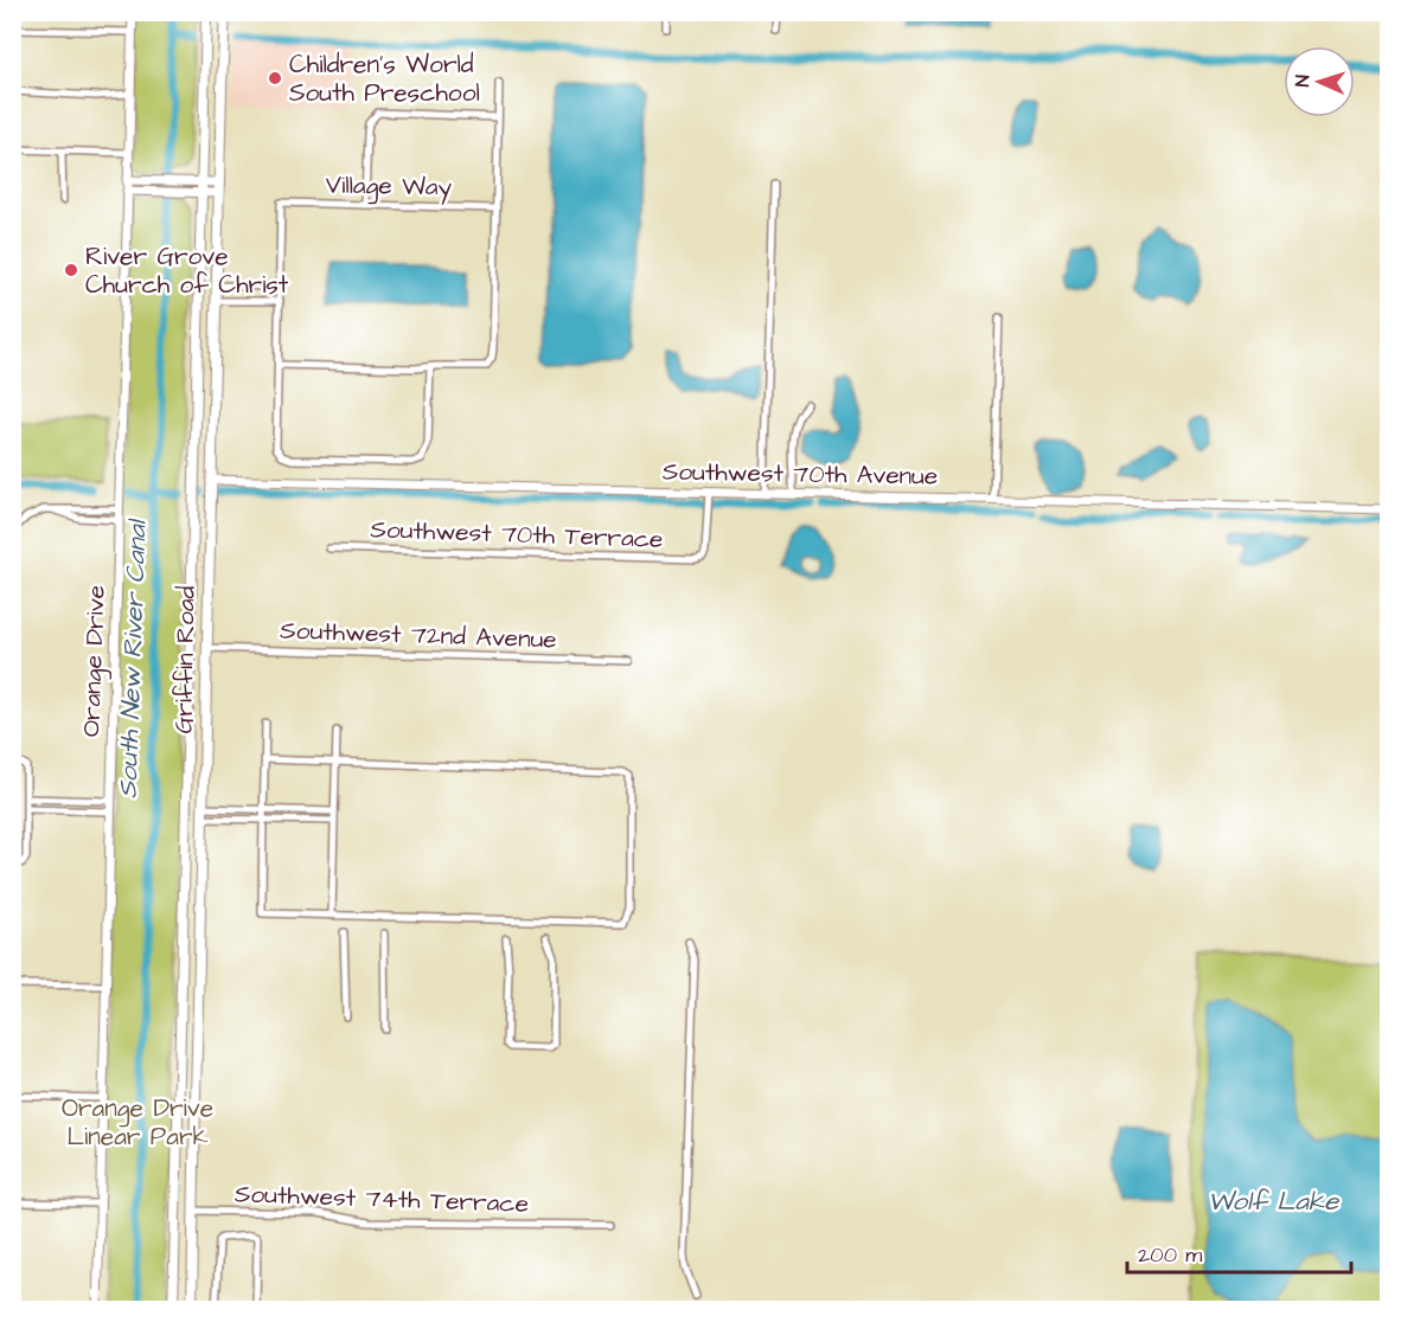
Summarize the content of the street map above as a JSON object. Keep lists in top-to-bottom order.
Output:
{
  "streets": {
    "main road": ["Griffin Road"],
    "street": [
      "Village Way",
      "Southwest 70th Avenue",
      "Southwest 70th Terrace",
      "Southwest 72nd Avenue",
      "Orange Drive",
      "Southwest 74th Terrace"
    ]
  },
  "crossings": [
    ["Southwest 70th Avenue", "Southwest 70th Terrace"],
    ["Southwest 70th Avenue", "Griffin Road"],
    ["Southwest 72nd Avenue", "Griffin Road"],
    ["Griffin Road", "Southwest 74th Terrace"]
  ],
  "water": ["South New River Canal", "Wolf Lake"],
  "parks": ["Orange Drive Linear Park"],
  "places": ["Children's World South Preschool", "River Grove Church of Christ"],
  "scale_bar": "200 m",
  "north": "left"
}
